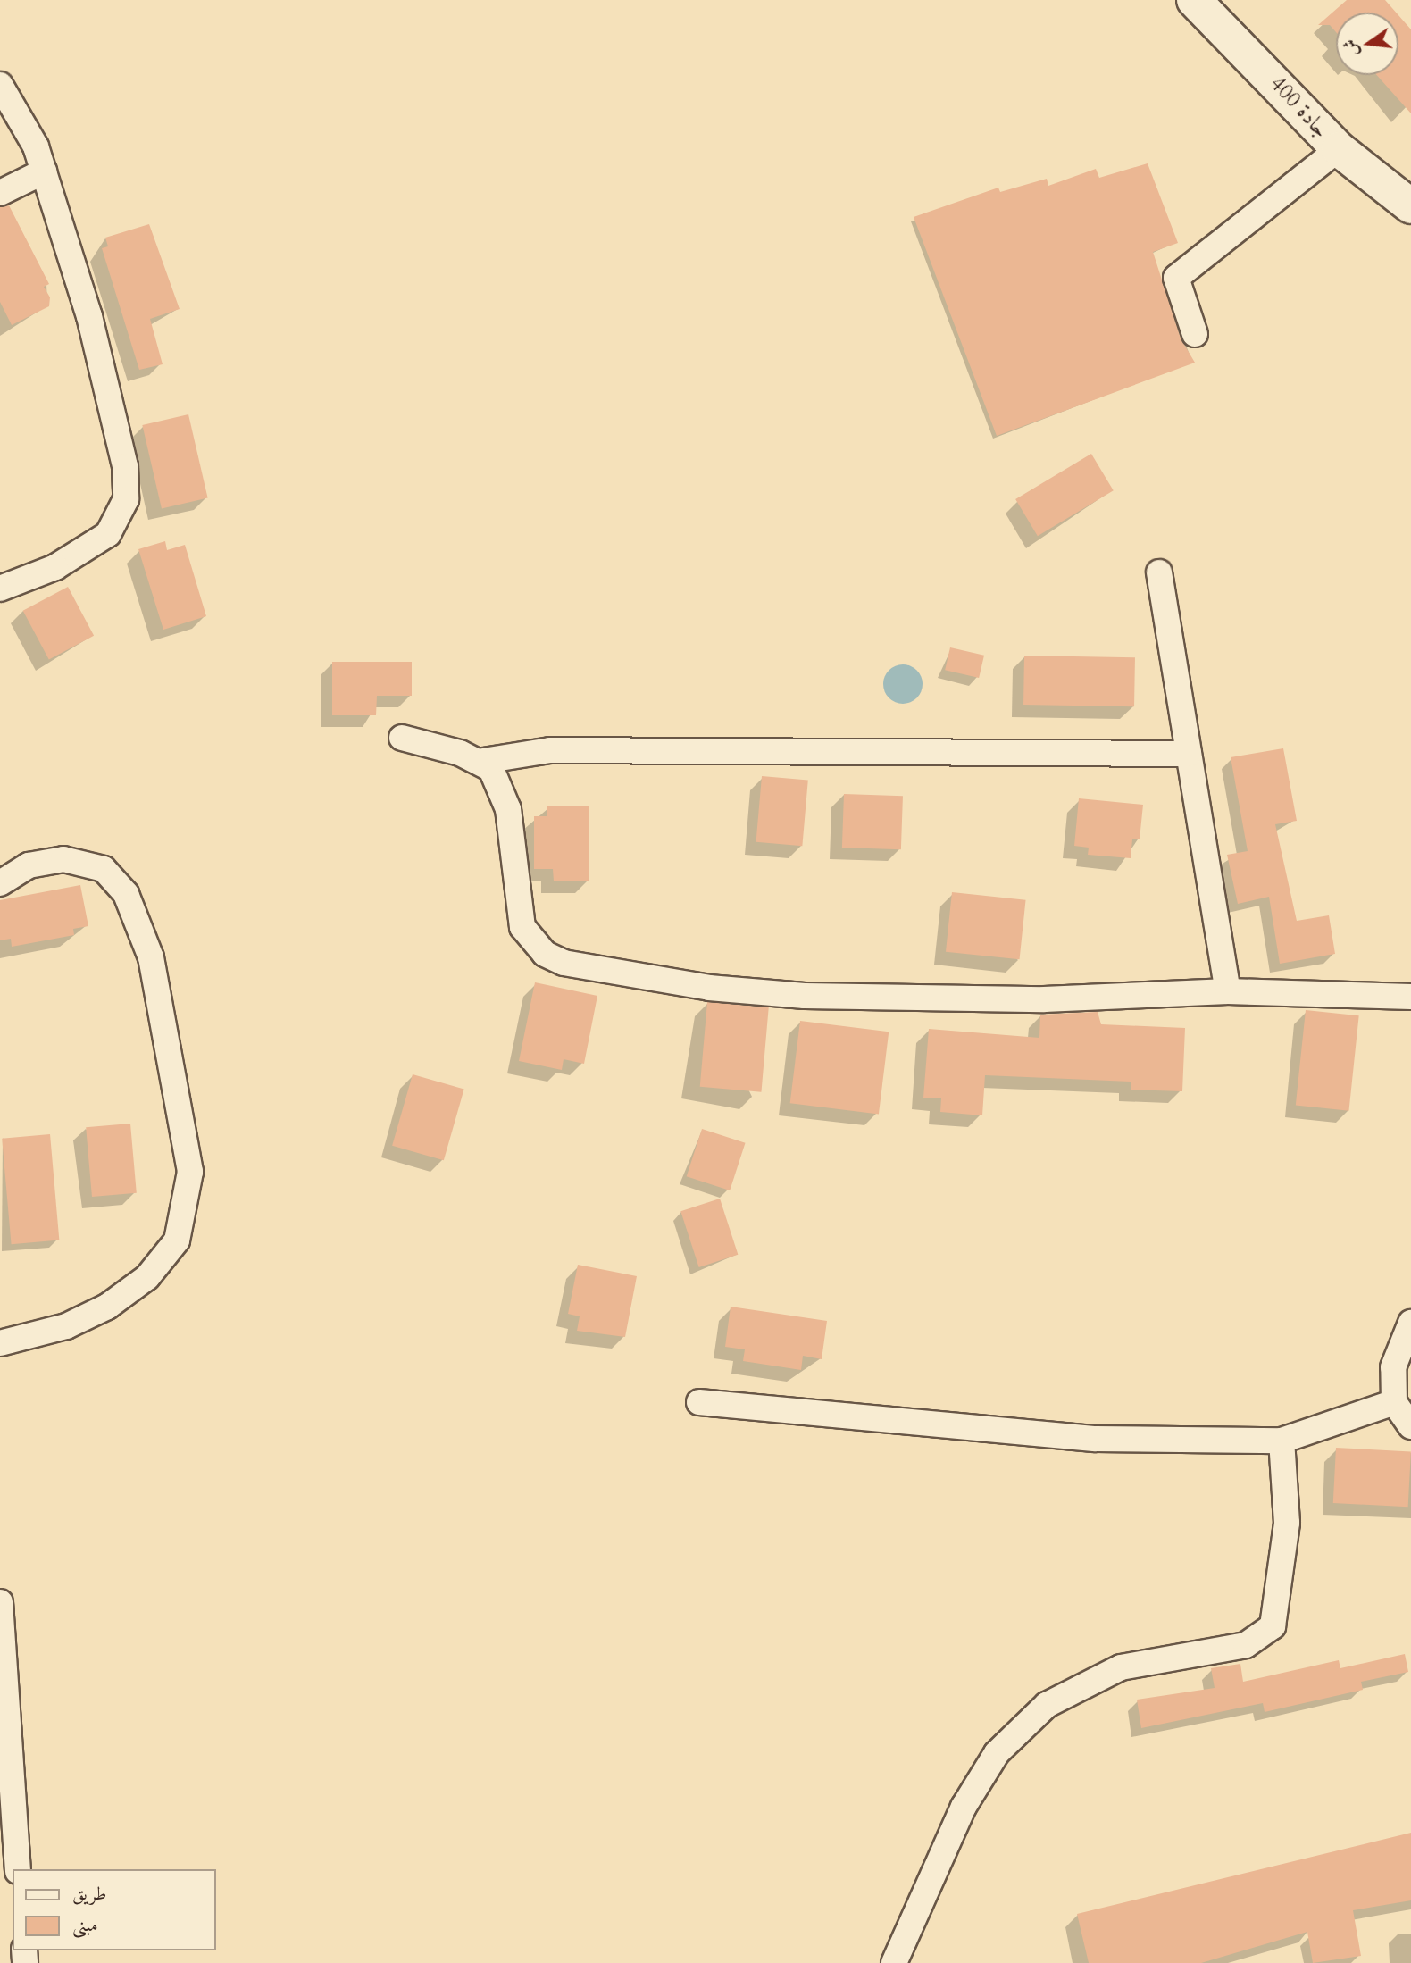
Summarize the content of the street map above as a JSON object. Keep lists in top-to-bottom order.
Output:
{
  "streets": {
    "main road": ["جادة 400"]
  },
  "legend": ["طريق", "مبنى"],
  "north": "left"
}
